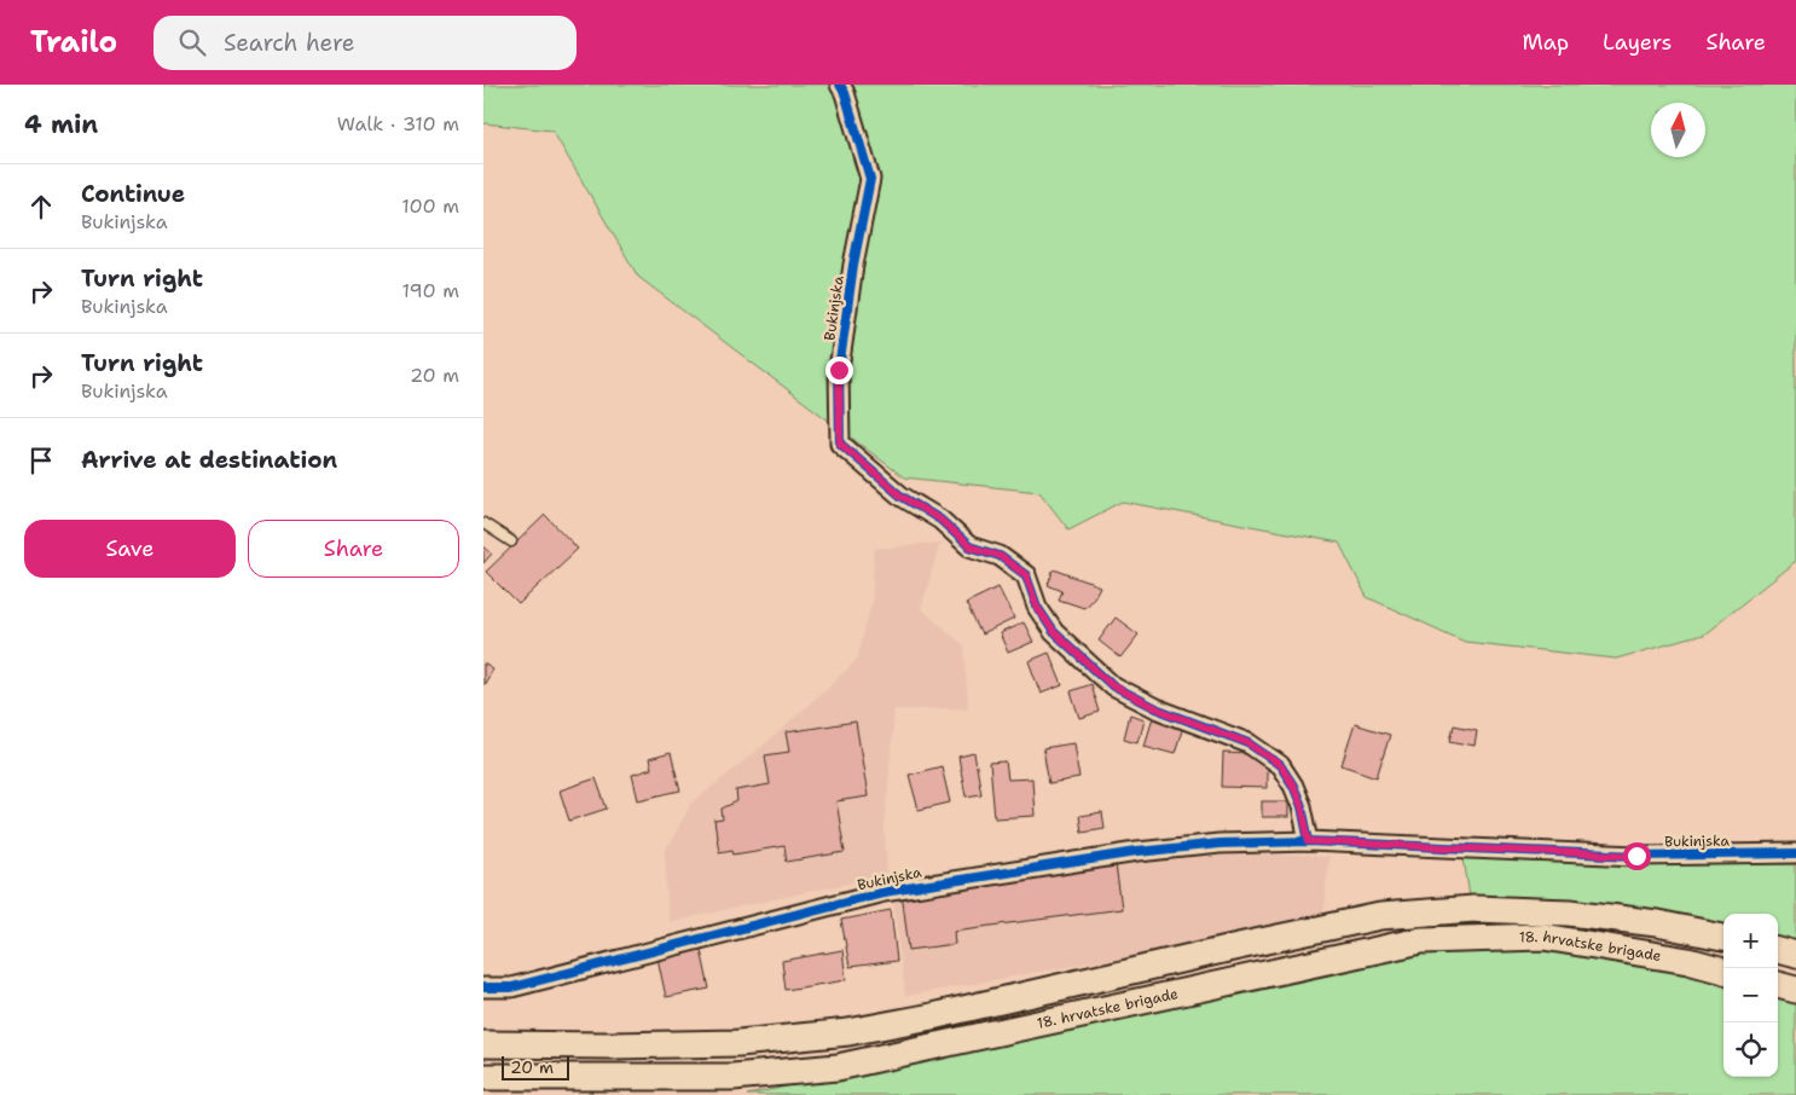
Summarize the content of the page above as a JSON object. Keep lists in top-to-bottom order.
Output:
{
  "streets": {
    "main road": ["18. hrvatske brigade"],
    "street": ["Bukinjska"]
  },
  "scale_bar": "20 m",
  "north": "top",
  "page": {
    "header": "Trailo",
    "search": "Search here",
    "nav": ["Map", "Layers", "Share"],
    "heading": ["4 min", "Walk · 310 m"],
    "list": [
      ["Continue", "Bukinjska", "100 m"],
      ["Turn right", "Bukinjska", "190 m"],
      ["Turn right", "Bukinjska", "20 m"],
      "Arrive at destination"
    ],
    "buttons": ["Save", "Share"],
    "map_buttons": ["+", "−"],
    "scale": "20 m"
  }
}
